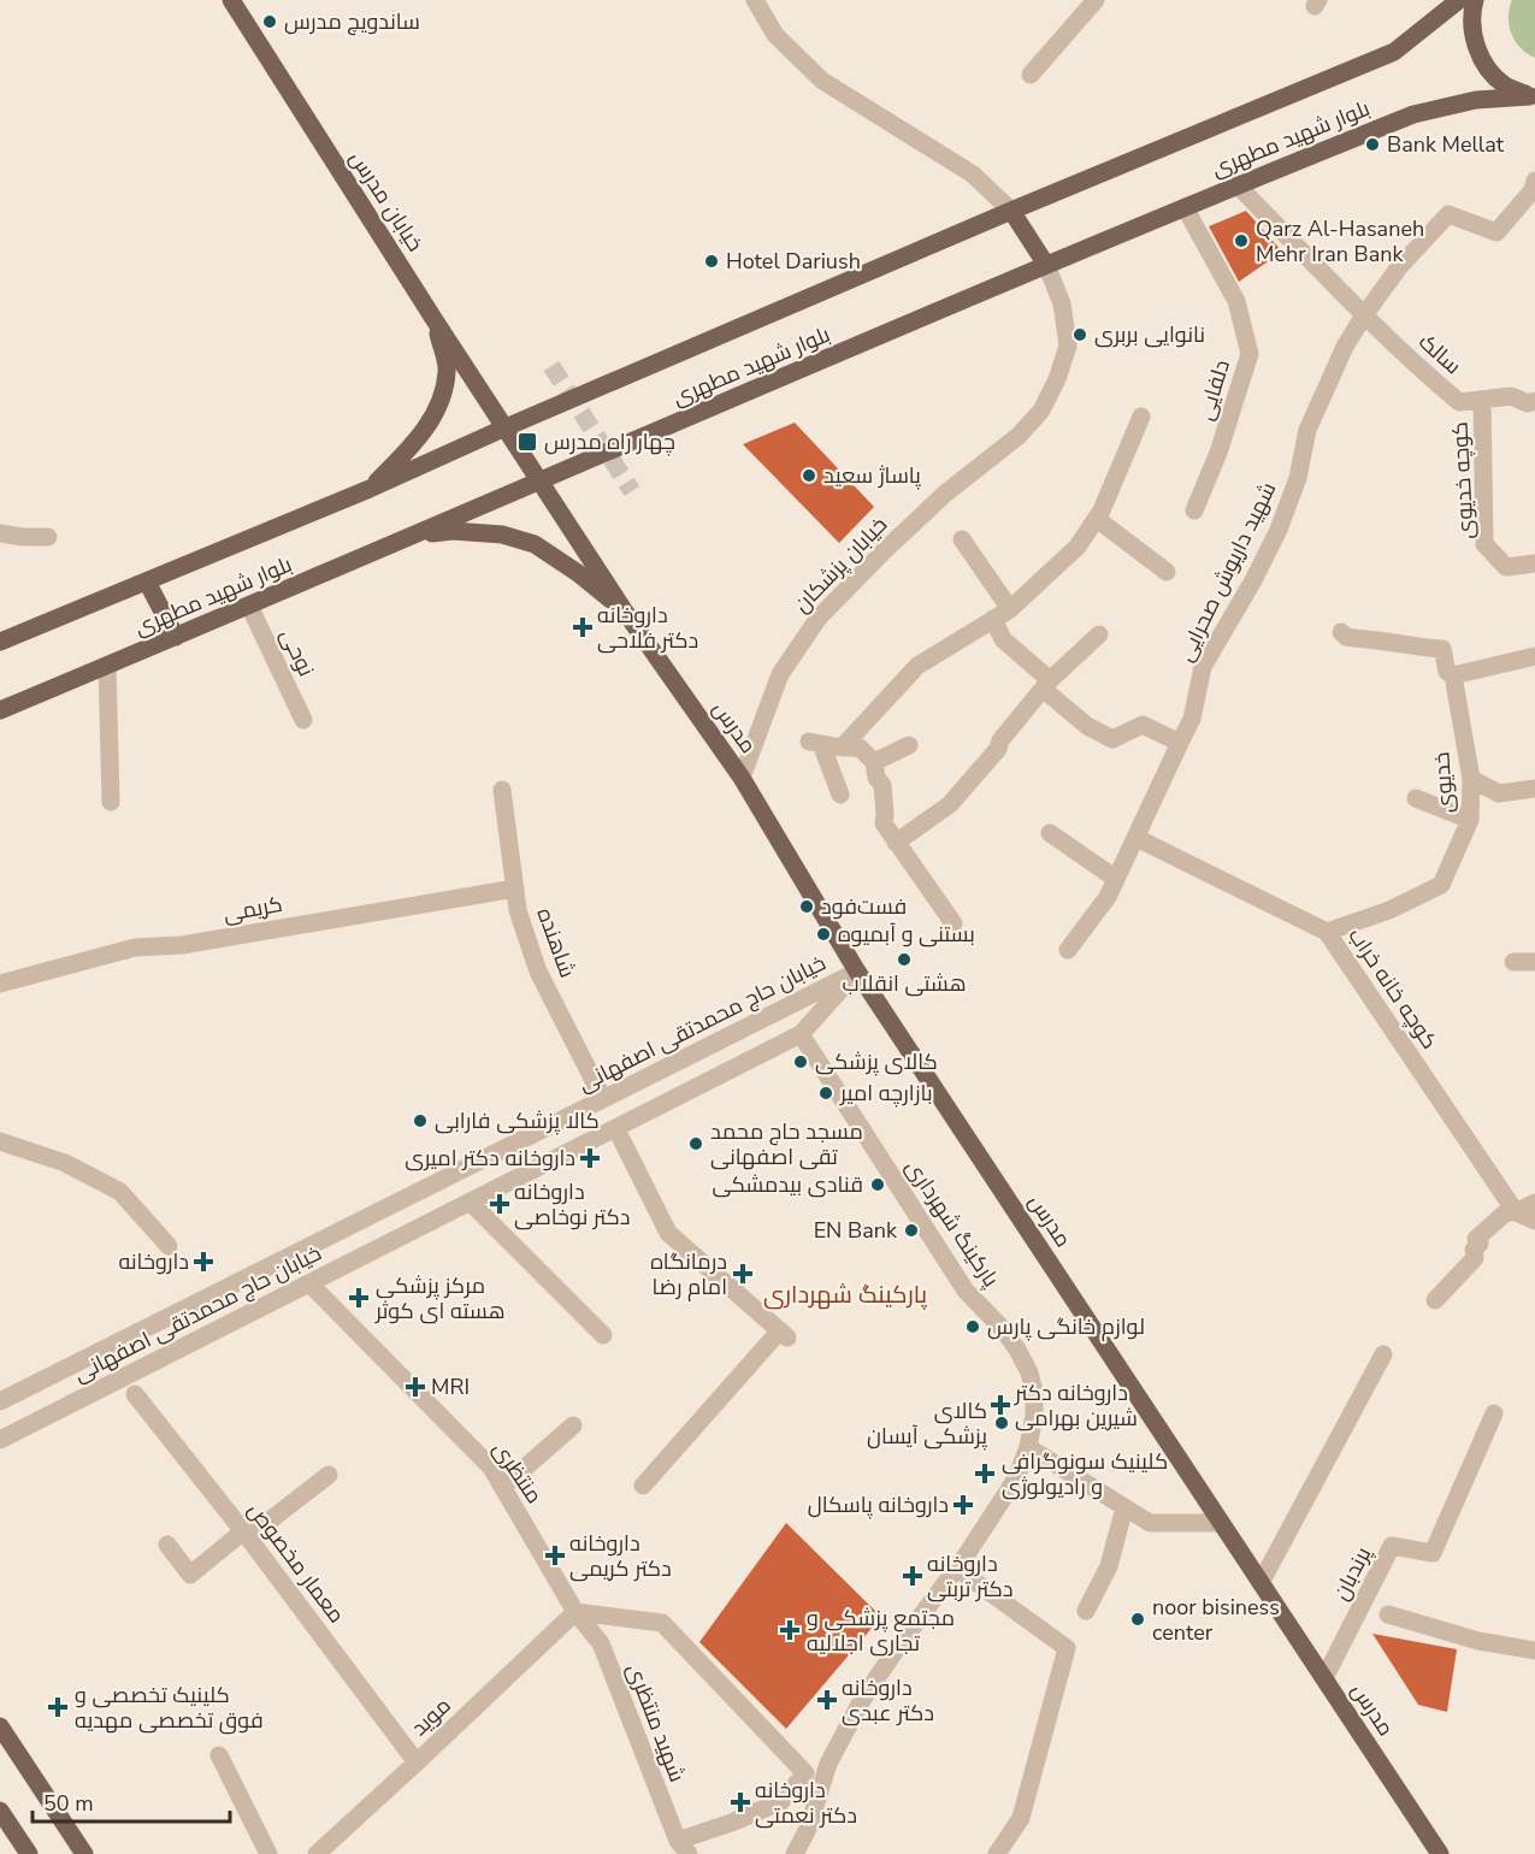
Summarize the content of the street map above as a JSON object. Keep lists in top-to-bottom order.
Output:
{
  "streets": {
    "main road": ["بلوار شهید مطهری", "خیابان مدرس", "مدرس"],
    "street": [
      "سالک",
      "دلفایی",
      "کوچه خدیوی",
      "خیابان پزشکان",
      "شهید داریوش صحرایی",
      "نوحی",
      "خدیوی",
      "کریمی",
      "شاهنده",
      "کوچه خانه خراب",
      "خیابان حاج محمدتقی اصفهانی",
      "پارکینگ شهرداری",
      "منتظری",
      "معمار مخصوص",
      "پرندبان",
      "موید",
      "شهید منتظری"
    ]
  },
  "crossings": [
    ["بلوار شهید مطهری", "خیابان مدرس"],
    ["بلوار شهید مطهری", "سالک"],
    ["بلوار شهید مطهری", "دلفایی"],
    ["بلوار شهید مطهری", "خیابان پزشکان"],
    ["بلوار شهید مطهری", "نوحی"],
    ["خیابان مدرس", "مدرس"],
    ["سالک", "کوچه خدیوی"],
    ["سالک", "شهید داریوش صحرایی"],
    ["خیابان پزشکان", "مدرس"],
    ["شهید داریوش صحرایی", "کوچه خانه خراب"],
    ["مدرس", "خیابان حاج محمدتقی اصفهانی"],
    ["مدرس", "پرندبان"],
    ["خدیوی", "کوچه خانه خراب"],
    ["کریمی", "شاهنده"],
    ["شاهنده", "خیابان حاج محمدتقی اصفهانی"],
    ["خیابان حاج محمدتقی اصفهانی", "پارکینگ شهرداری"],
    ["خیابان حاج محمدتقی اصفهانی", "منتظری"],
    ["منتظری", "موید"],
    ["منتظری", "شهید منتظری"],
    ["معمار مخصوص", "موید"],
    ["موید", "شهید منتظری"]
  ],
  "districts": ["پارکینگ شهرداری"],
  "places": {
    "other": [
      "ساندویچ مدرس",
      "Bank Mellat",
      "Qarz Al-Hasaneh Mehr Iran Bank",
      "Hotel Dariush",
      "نانوایی بربری",
      "پاساژ سعید",
      "فست‌فود",
      "بستنی و آبمیوه",
      "هشتی انقلاب",
      "کالای پزشکی",
      "بازارچه امیر",
      "کالا پزشکی فارابی",
      "مسجد حاج محمد تقی اصفهانی",
      "قنادی بیدمشکی",
      "EN Bank",
      "لوازم خانگی پارس",
      "کالای پزشکی آیسان",
      "noor bisiness center"
    ],
    "transit": ["چهار راه مدرس"],
    "health": [
      "داروخانه دکتر فلاحی",
      "داروخانه دکتر امیری",
      "داروخانه دکتر نوخاصی",
      "داروخانه",
      "درمانگاه امام رضا",
      "مرکز پزشکی هسته ای کوثر",
      "MRI",
      "داروخانه دکتر شیرین بهرامی",
      "کلینیک سونوگرافی و رادیولوژی",
      "داروخانه پاسکال",
      "داروخانه دکتر کریمی",
      "داروخانه دکتر تربتی",
      "مجتمع پزشکی و تجاری اجلالیه",
      "داروخانه دکتر عبدی",
      "کلینیک تخصصی و فوق تخصصی مهدیه",
      "داروخانه دکتر نعمتی"
    ]
  },
  "scale_bar": "50 m"
}
